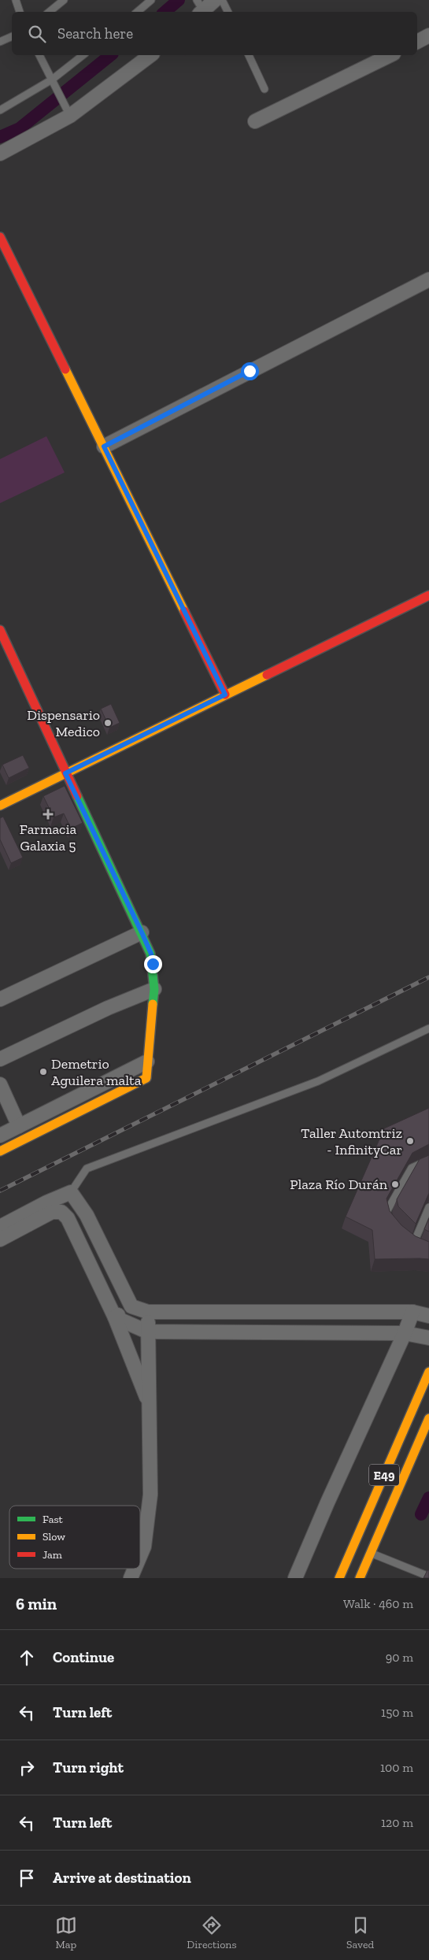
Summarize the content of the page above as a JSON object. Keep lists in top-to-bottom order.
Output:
{
  "streets": {
    "street": ["E49"]
  },
  "places": {
    "other": [
      "Dispensario Medico",
      "Demetrio Aguilera malta",
      "Taller Automtriz - InfinityCar",
      "Plaza Río Durán"
    ],
    "health": ["Farmacia Galaxia 5"]
  },
  "legend": ["Fast", "Slow", "Jam"],
  "page": {
    "search": "Search here",
    "heading": ["6 min", "Walk · 460 m"],
    "list": [
      ["Continue", "90 m"],
      ["Turn left", "150 m"],
      ["Turn right", "100 m"],
      ["Turn left", "120 m"],
      "Arrive at destination"
    ],
    "nav": ["Map", "Directions", "Saved"]
  }
}
